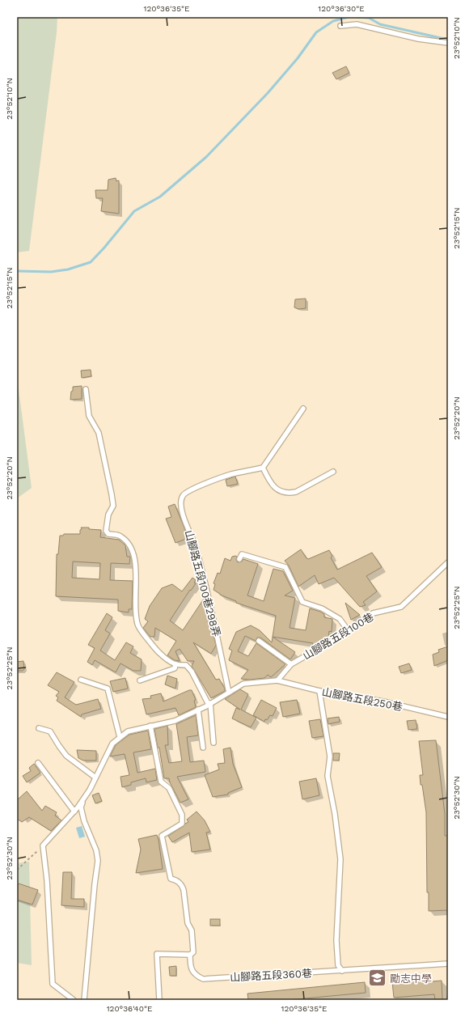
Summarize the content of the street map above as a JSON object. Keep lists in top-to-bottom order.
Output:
{
  "streets": {
    "lane": [
      "山腳路五段100巷298弄",
      "山腳路五段100巷",
      "山腳路五段250巷",
      "山腳路五段360巷"
    ]
  },
  "crossings": [
    ["山腳路五段100巷", "山腳路五段250巷"]
  ],
  "places": {
    "school or university": ["勵志中學"]
  },
  "coordinates": [
    "120°36'35\"E",
    "120°36'30\"E",
    "23°52'10\"N",
    "23°52'15\"N",
    "23°52'20\"N",
    "23°52'25\"N",
    "23°52'30\"N",
    "120°36'40\"E"
  ]
}
